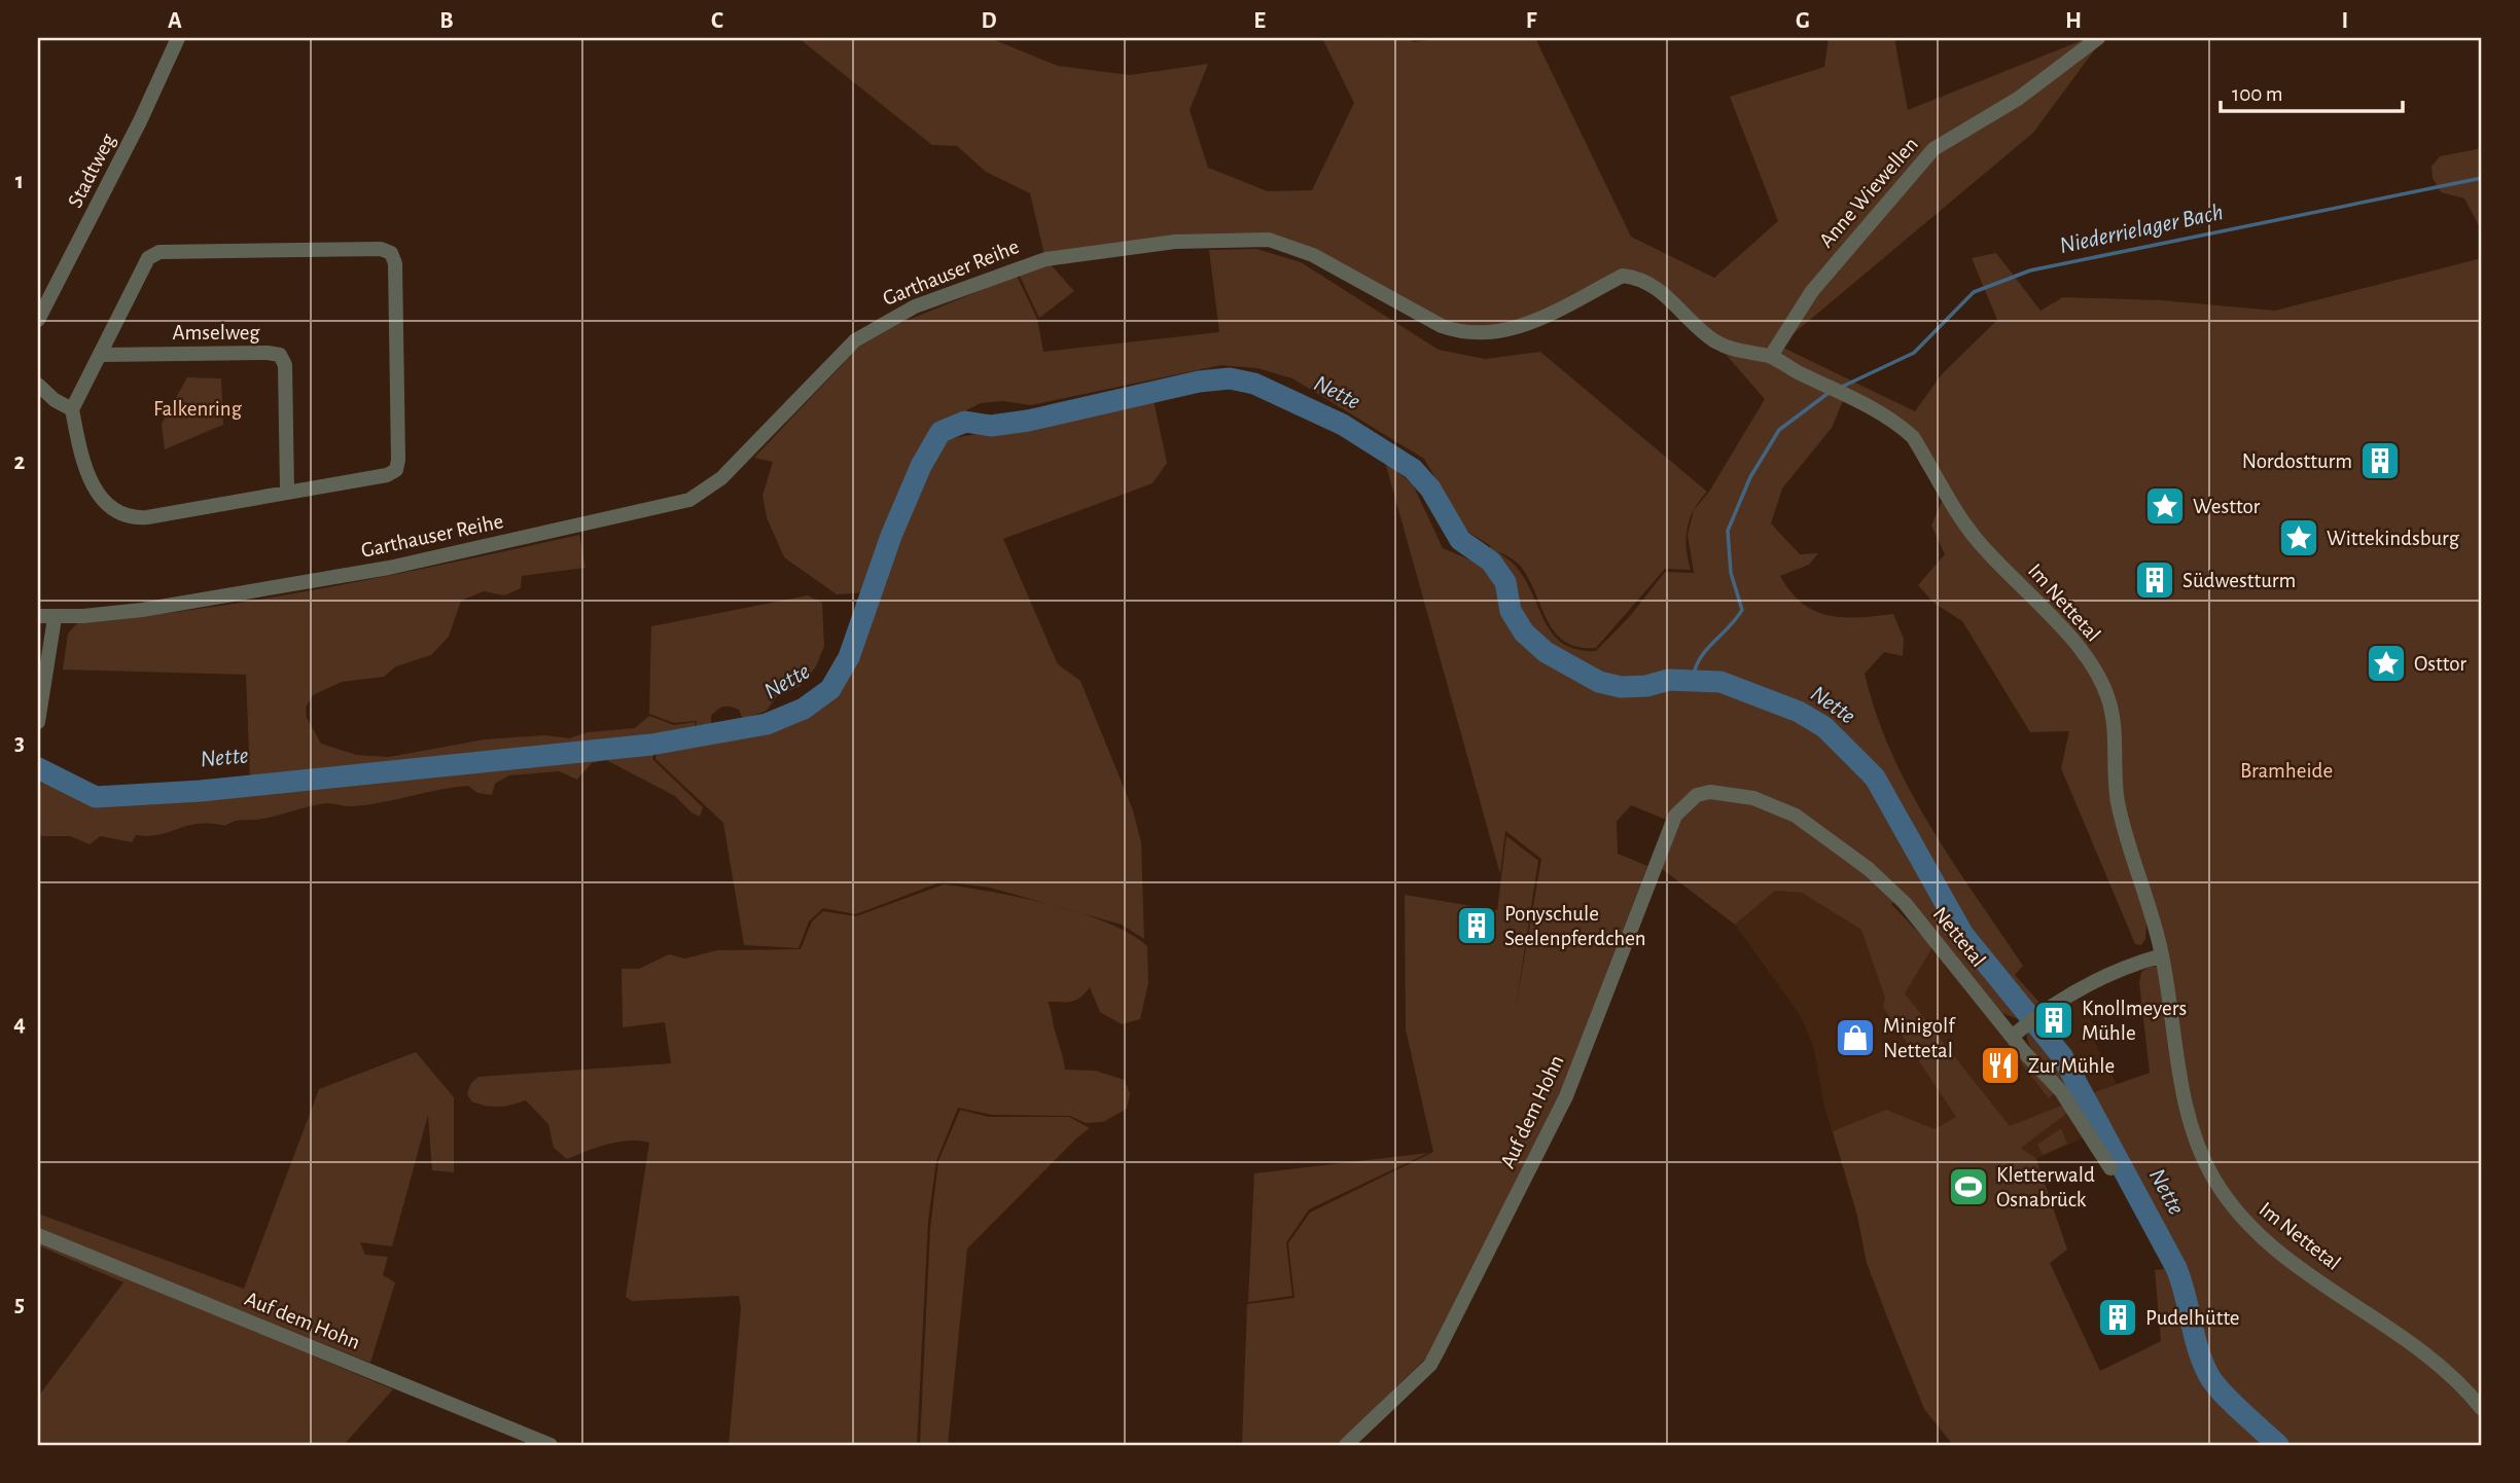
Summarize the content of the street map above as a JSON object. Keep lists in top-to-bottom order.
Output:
{
  "streets": {
    "street": [
      "Stadtweg",
      "Anne Wiewellen",
      "Garthauser Reihe",
      "Amselweg",
      "Im Nettetal",
      "Nettetal",
      "Auf dem Hohn"
    ]
  },
  "crossings": [
    ["Anne Wiewellen", "Garthauser Reihe"],
    ["Garthauser Reihe", "Im Nettetal"],
    ["Nettetal", "Auf dem Hohn"]
  ],
  "water": ["Niederrielager Bach", "Nette"],
  "parks": ["Falkenring", "Bramheide"],
  "places": {
    "building": [
      "Nordostturm",
      "Südwestturm",
      "Ponyschule Seelenpferdchen",
      "Knollmeyers Mühle",
      "Pudelhütte"
    ],
    "place": ["Westtor", "Wittekindsburg", "Osttor"],
    "shop": ["Minigolf Nettetal"],
    "restaurant": ["Zur Mühle"],
    "sports": ["Kletterwald Osnabrück"]
  },
  "scale_bar": "100 m",
  "grid": {
    "columns": [
      "A",
      "B",
      "C",
      "D",
      "E",
      "F",
      "G",
      "H",
      "I"
    ],
    "rows": [
      "1",
      "2",
      "3",
      "4",
      "5"
    ]
  }
}
